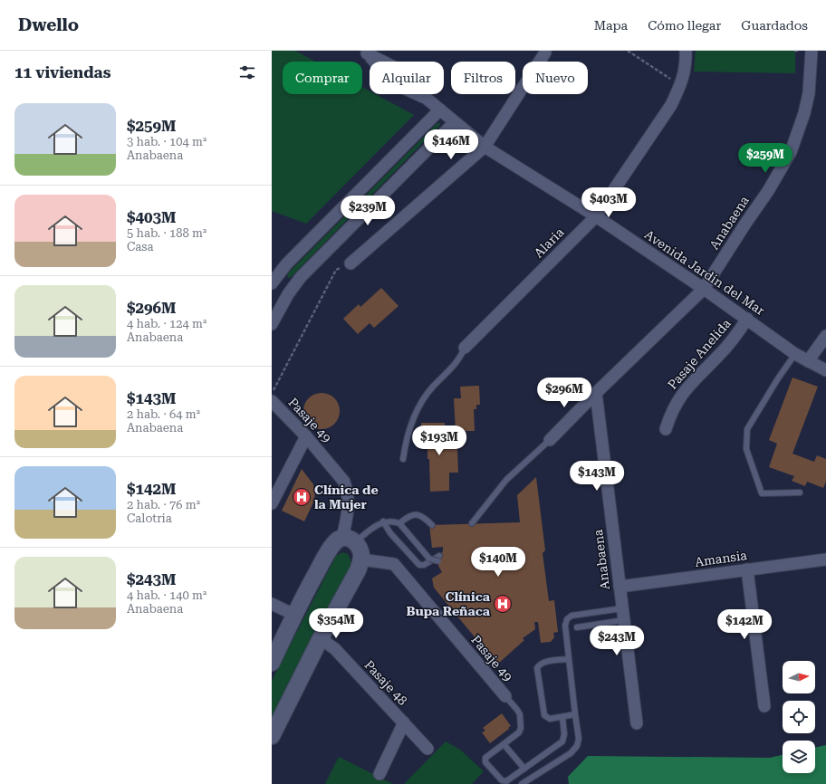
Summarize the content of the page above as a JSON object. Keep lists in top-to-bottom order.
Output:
{
  "streets": {
    "street": [
      "Anabaena",
      "Alaria",
      "Avenida Jardín del Mar",
      "Pasaje Anelida",
      "Pasaje 49",
      "Amansia",
      "Pasaje 48"
    ]
  },
  "crossings": [
    ["Anabaena", "Avenida Jardín del Mar"],
    ["Anabaena", "Amansia"],
    ["Alaria", "Avenida Jardín del Mar"],
    ["Avenida Jardín del Mar", "Pasaje Anelida"]
  ],
  "places": {
    "hospital": ["Clínica de la Mujer", "Clínica Bupa Reñaca"]
  },
  "north": "right",
  "page": {
    "header": "Dwello",
    "nav": ["Mapa", "Cómo llegar", "Guardados"],
    "heading": "11 viviendas",
    "chip": [
      "Comprar",
      "Alquilar",
      "Filtros",
      "Nuevo"
    ],
    "list": [
      {
        "name": "$259M",
        "note": "3 hab. · 104 m² · Anabaena"
      },
      {
        "name": "$403M",
        "note": "5 hab. · 188 m² · Casa"
      },
      {
        "name": "$296M",
        "note": "4 hab. · 124 m² · Anabaena"
      },
      {
        "name": "$143M",
        "note": "2 hab. · 64 m² · Anabaena"
      },
      {
        "name": "$142M",
        "note": "2 hab. · 76 m² · Calotria"
      },
      {
        "name": "$243M",
        "note": "4 hab. · 140 m² · Anabaena"
      }
    ],
    "price": [
      "$146M",
      "$259M",
      "$403M",
      "$239M",
      "$296M",
      "$193M",
      "$143M",
      "$140M",
      "$354M",
      "$142M",
      "$243M"
    ]
  }
}
